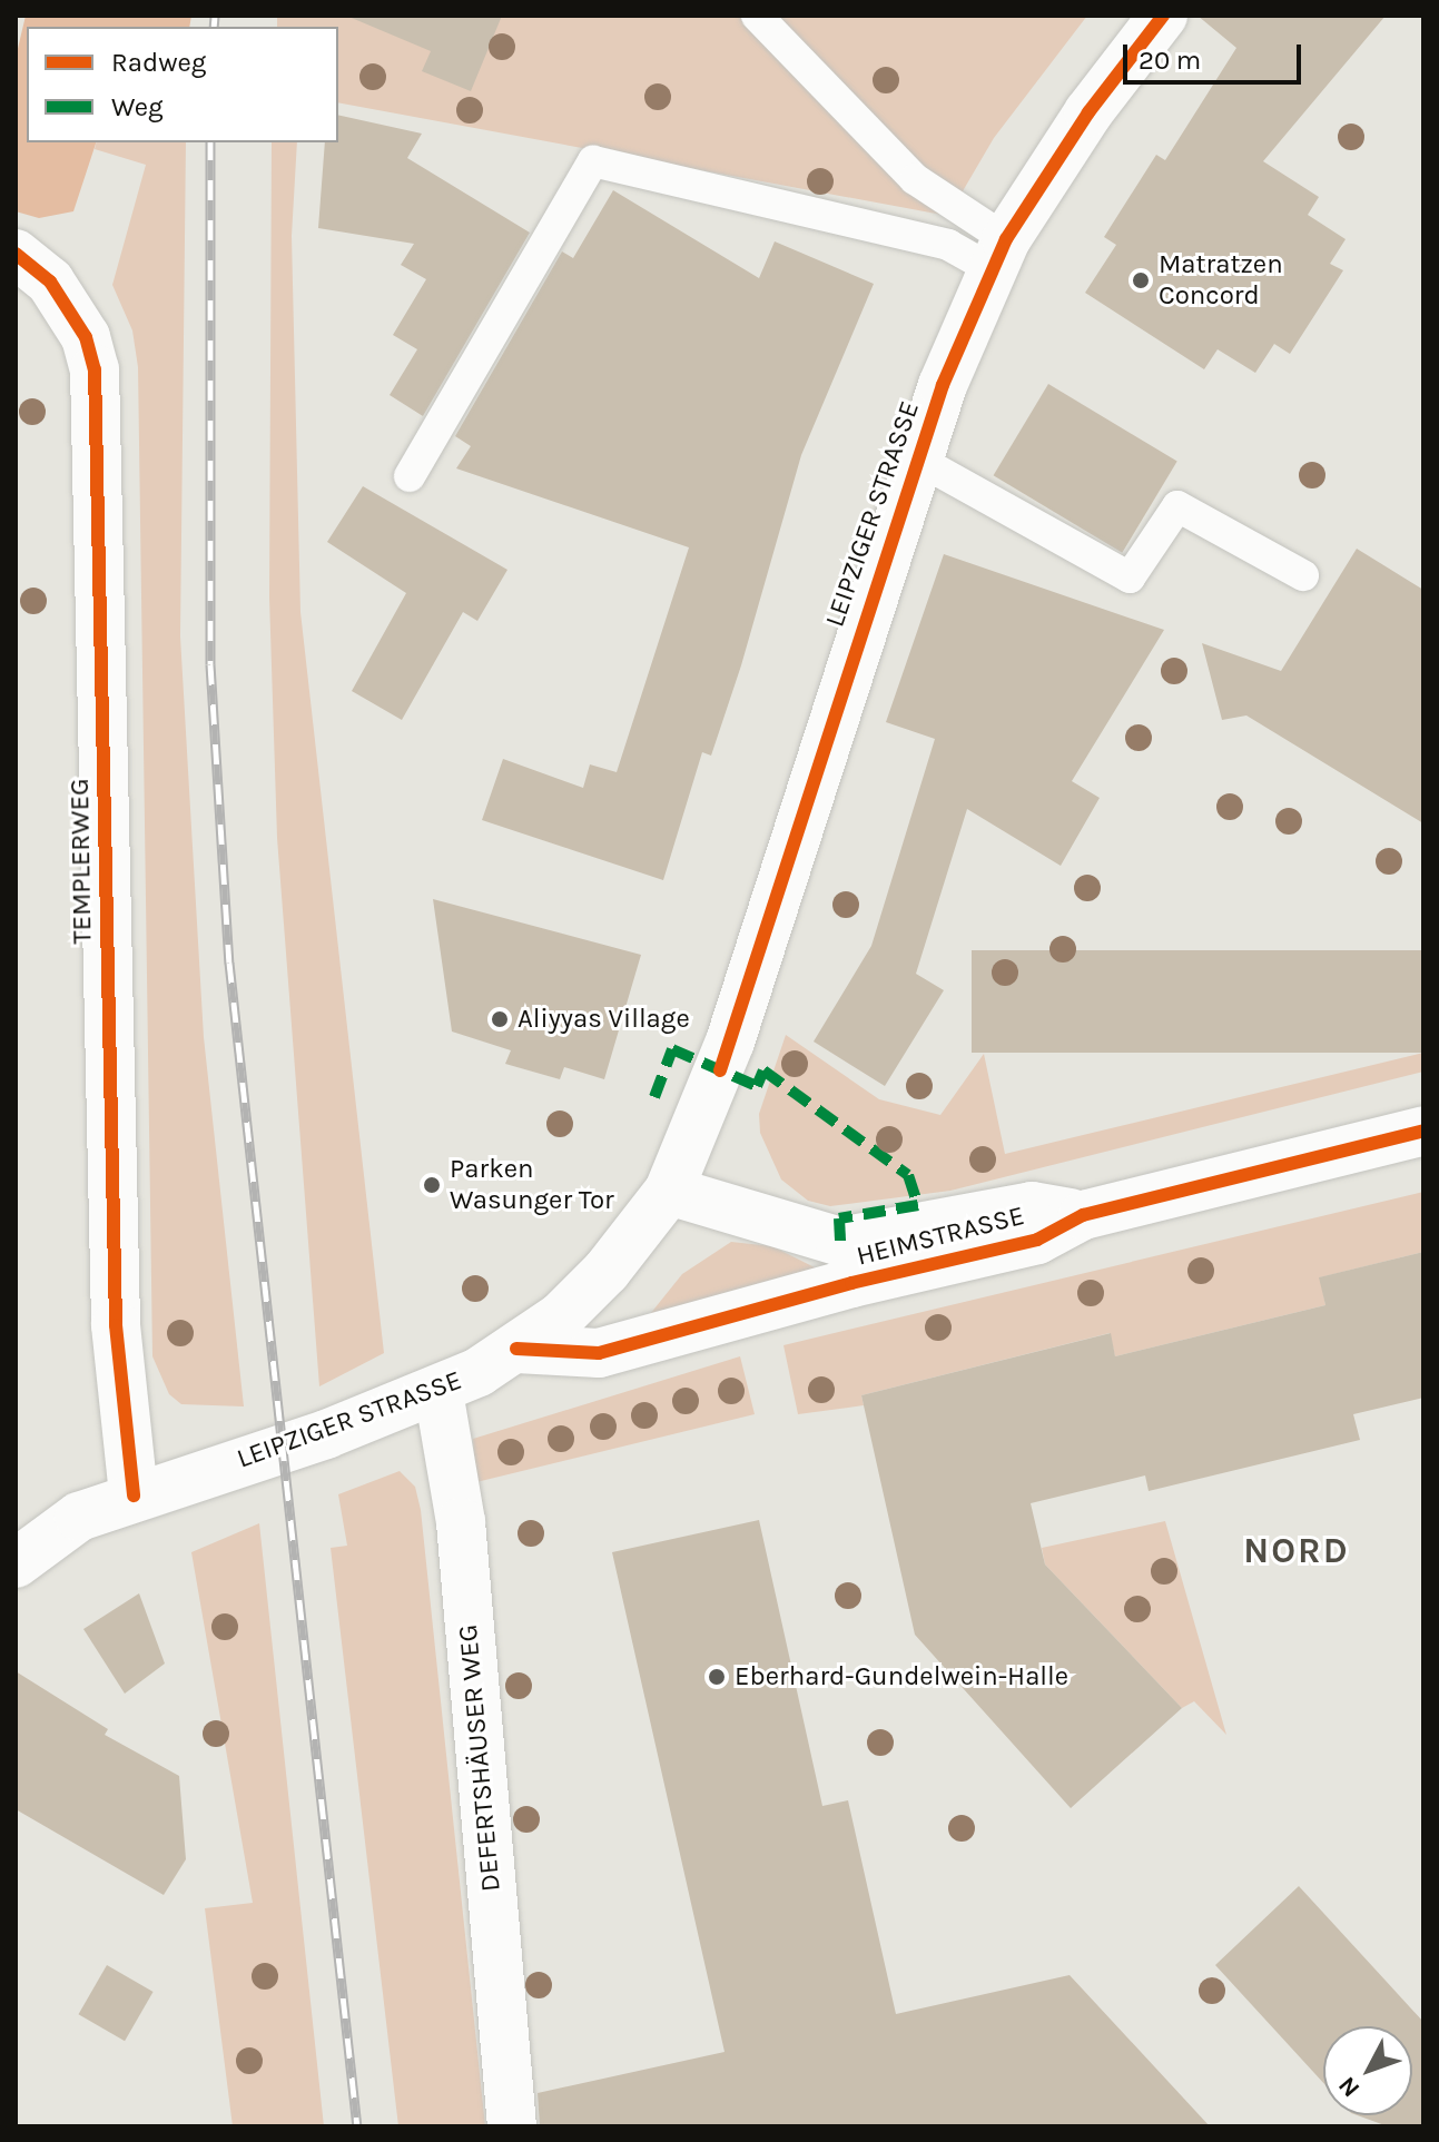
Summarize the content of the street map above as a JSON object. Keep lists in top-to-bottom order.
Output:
{
  "streets": {
    "street": [
      "LEIPZIGER STRASSE",
      "TEMPLERWEG",
      "HEIMSTRASSE",
      "DEFERTSHÄUSER WEG"
    ]
  },
  "crossings": [
    ["LEIPZIGER STRASSE", "TEMPLERWEG"],
    ["LEIPZIGER STRASSE", "HEIMSTRASSE"],
    ["LEIPZIGER STRASSE", "DEFERTSHÄUSER WEG"]
  ],
  "districts": ["NORD"],
  "places": [
    "Matratzen Concord",
    "Aliyyas Village",
    "Parken Wasunger Tor",
    "Eberhard-Gundelwein-Halle"
  ],
  "legend": ["Radweg", "Weg"],
  "scale_bar": "20 m",
  "north": "bottom left"
}
